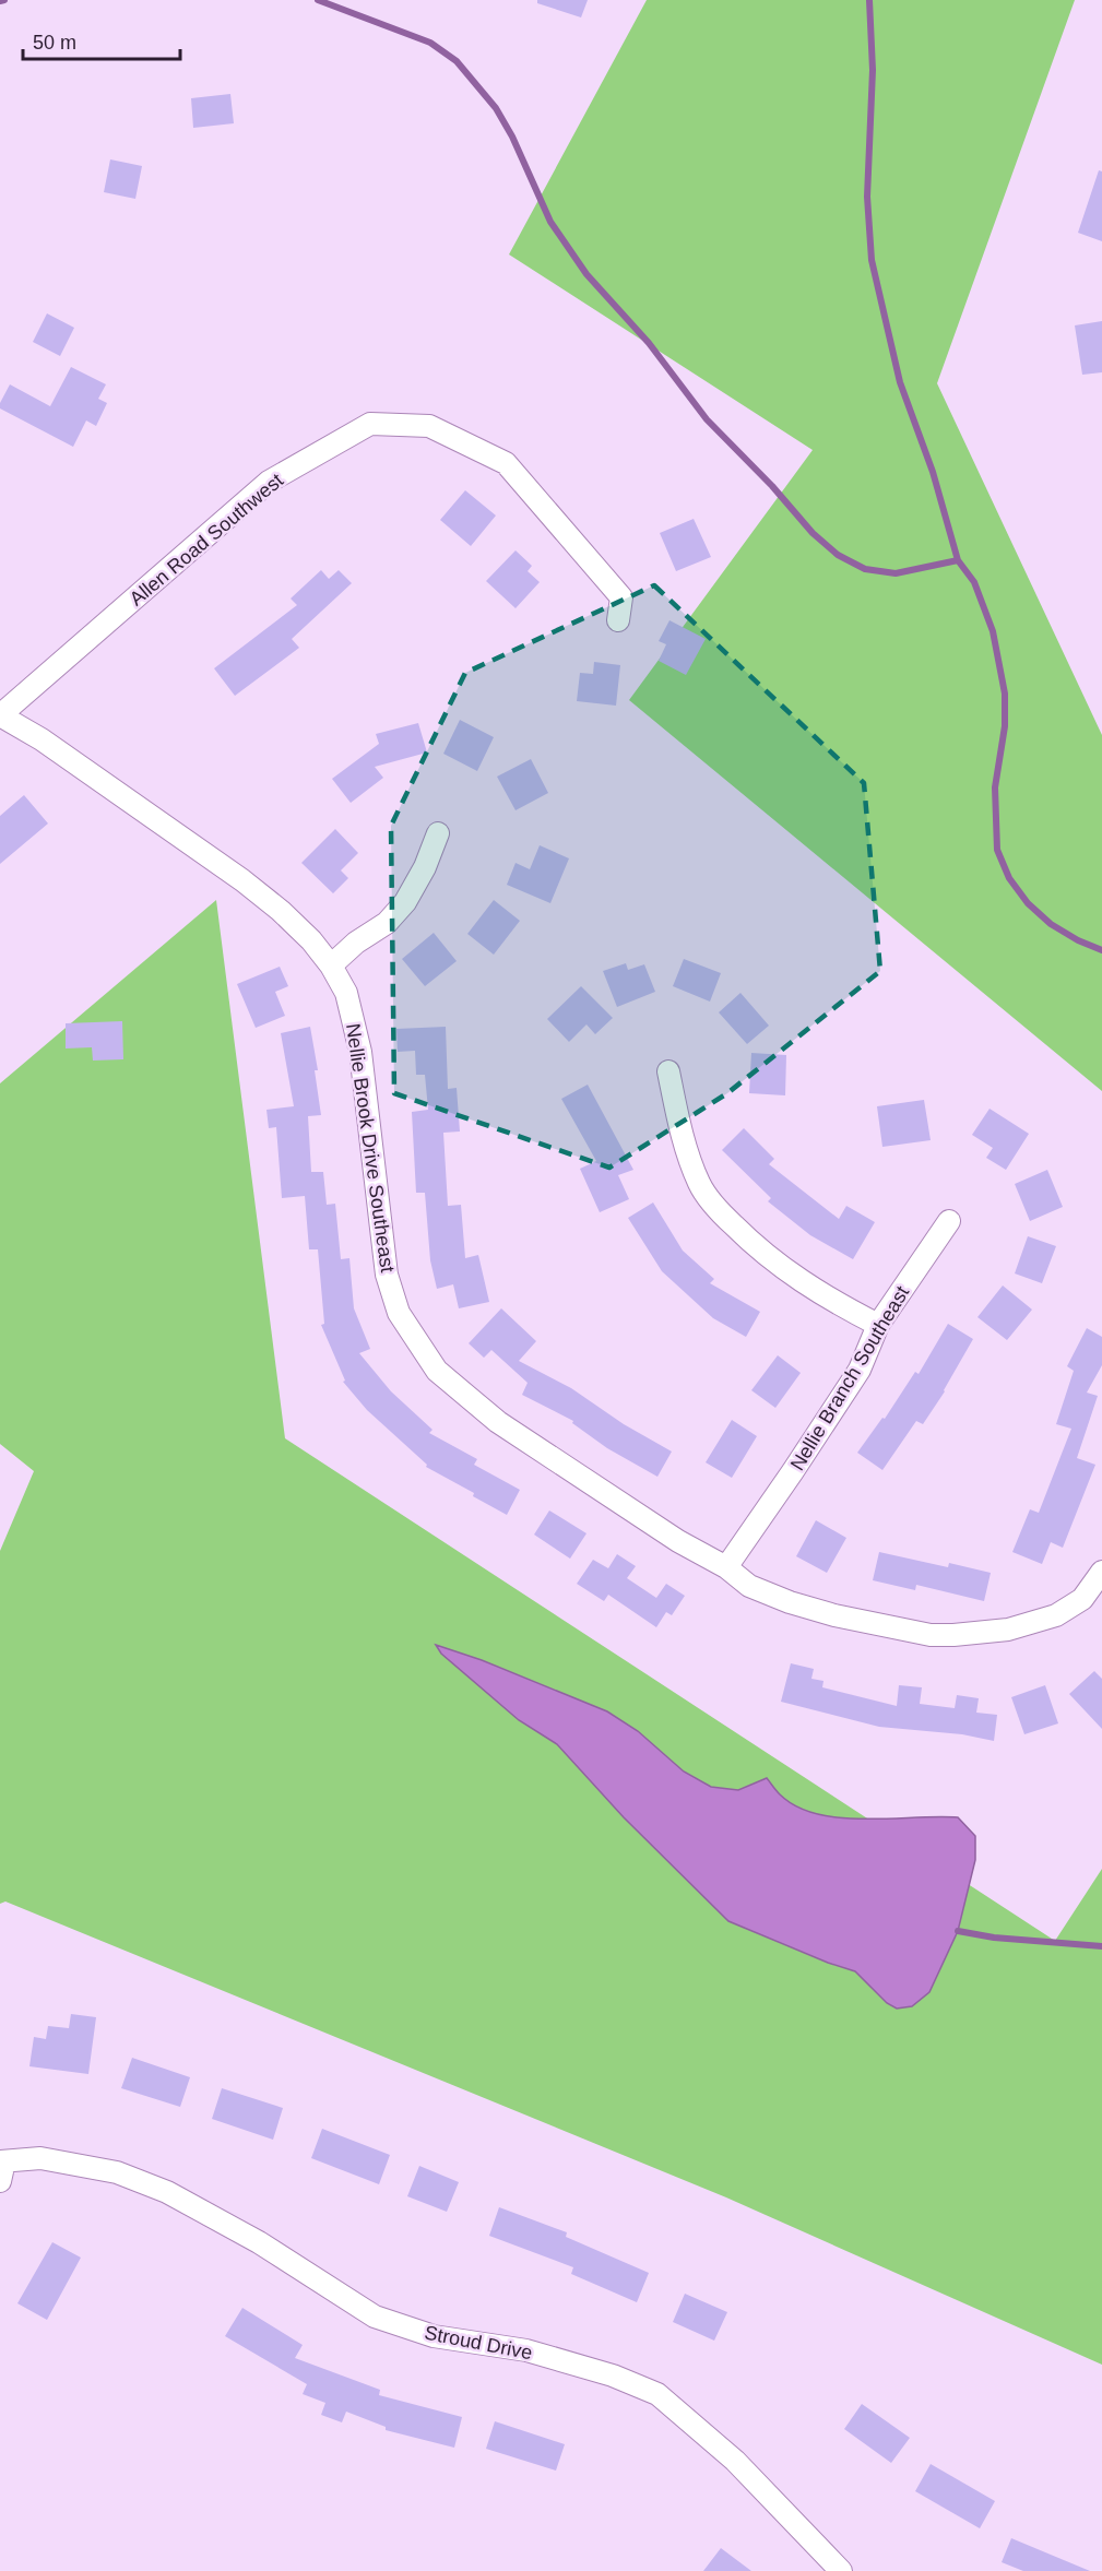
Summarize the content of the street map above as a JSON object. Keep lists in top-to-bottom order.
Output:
{
  "streets": {
    "street": [
      "Allen Road Southwest",
      "Nellie Brook Drive Southeast",
      "Nellie Branch Southeast",
      "Stroud Drive"
    ]
  },
  "crossings": [
    ["Allen Road Southwest", "Nellie Brook Drive Southeast"],
    ["Nellie Brook Drive Southeast", "Nellie Branch Southeast"]
  ],
  "scale_bar": "50 m"
}
